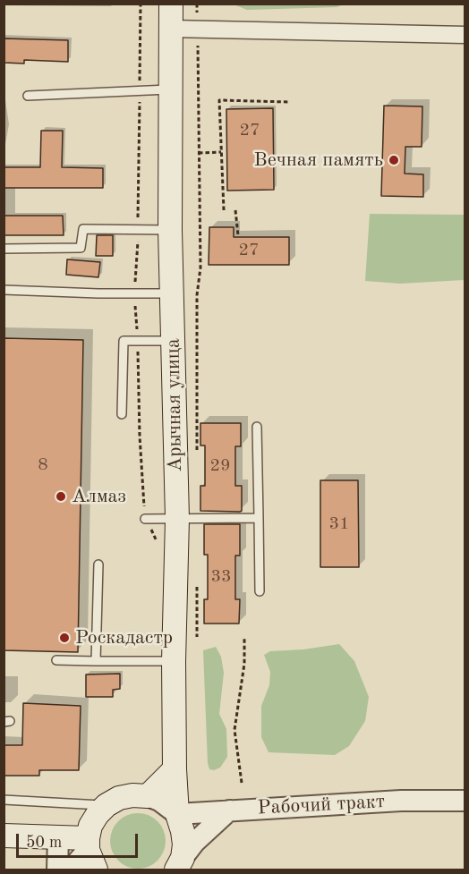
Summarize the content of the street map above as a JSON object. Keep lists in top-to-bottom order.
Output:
{
  "streets": {
    "main road": ["Арычная улица"],
    "street": ["Рабочий тракт"]
  },
  "crossings": [
    ["Арычная улица", "Рабочий тракт"]
  ],
  "places": ["Вечная память", "Алмаз", "Роскадастр"],
  "house_numbers": [
    "27",
    "27",
    "8",
    "29",
    "31",
    "33"
  ],
  "scale_bar": "50 m"
}
